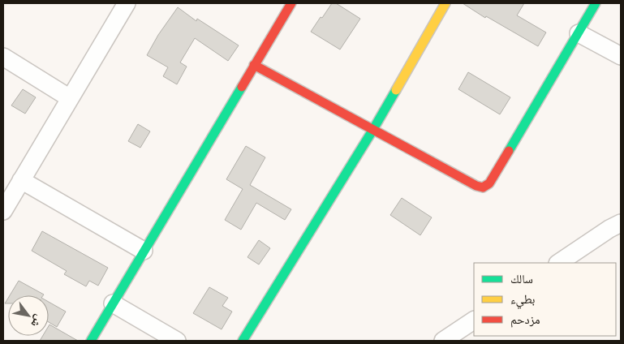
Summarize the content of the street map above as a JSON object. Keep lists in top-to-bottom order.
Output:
{
  "legend": ["سالك", "بطيء", "مزدحم"],
  "north": "bottom right"
}
